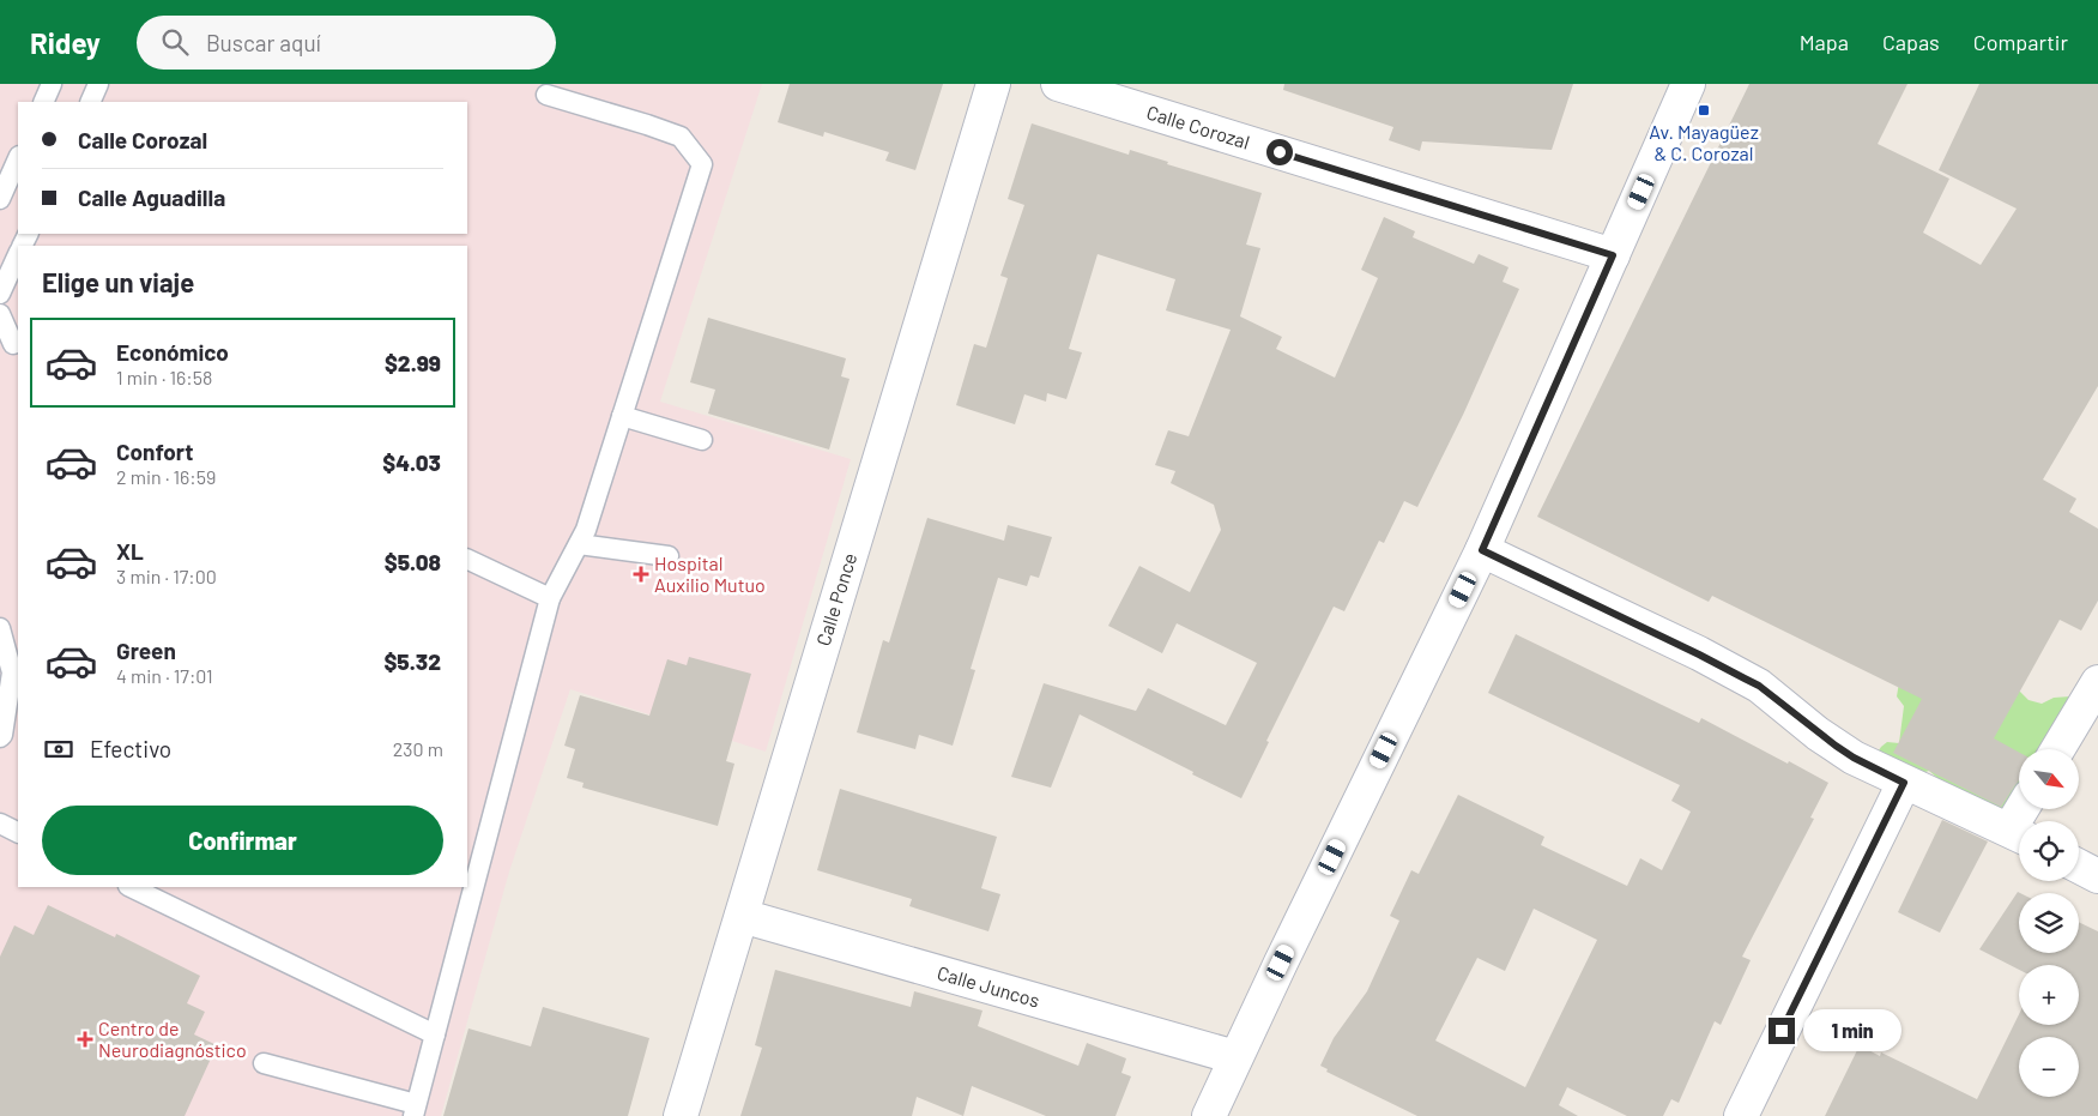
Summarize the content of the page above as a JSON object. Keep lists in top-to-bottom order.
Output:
{
  "streets": {
    "street": ["Calle Corozal", "Calle Ponce", "Calle Juncos"]
  },
  "crossings": [
    ["Calle Ponce", "Calle Juncos"]
  ],
  "places": {
    "transit": ["Av. Mayagüez & C. Corozal"],
    "health": ["Hospital Auxilio Mutuo", "Centro de Neurodiagnóstico"]
  },
  "north": "bottom right",
  "page": {
    "header": "Ridey",
    "search": "Buscar aquí",
    "nav": ["Mapa", "Capas", "Compartir"],
    "banner": ["Calle Corozal", "Calle Aguadilla"],
    "heading": "Elige un viaje",
    "list": [
      {
        "name": "Económico",
        "note": "1 min · 16:58",
        "value": "$2.99"
      },
      {
        "name": "Confort",
        "note": "2 min · 16:59",
        "value": "$4.03"
      },
      {
        "name": "XL",
        "note": "3 min · 17:00",
        "value": "$5.08"
      },
      {
        "name": "Green",
        "note": "4 min · 17:01",
        "value": "$5.32"
      }
    ],
    "pay": ["Efectivo", "230 m"],
    "map_buttons": ["+", "−"],
    "buttons": "Confirmar",
    "bubble": "1 min"
  }
}
